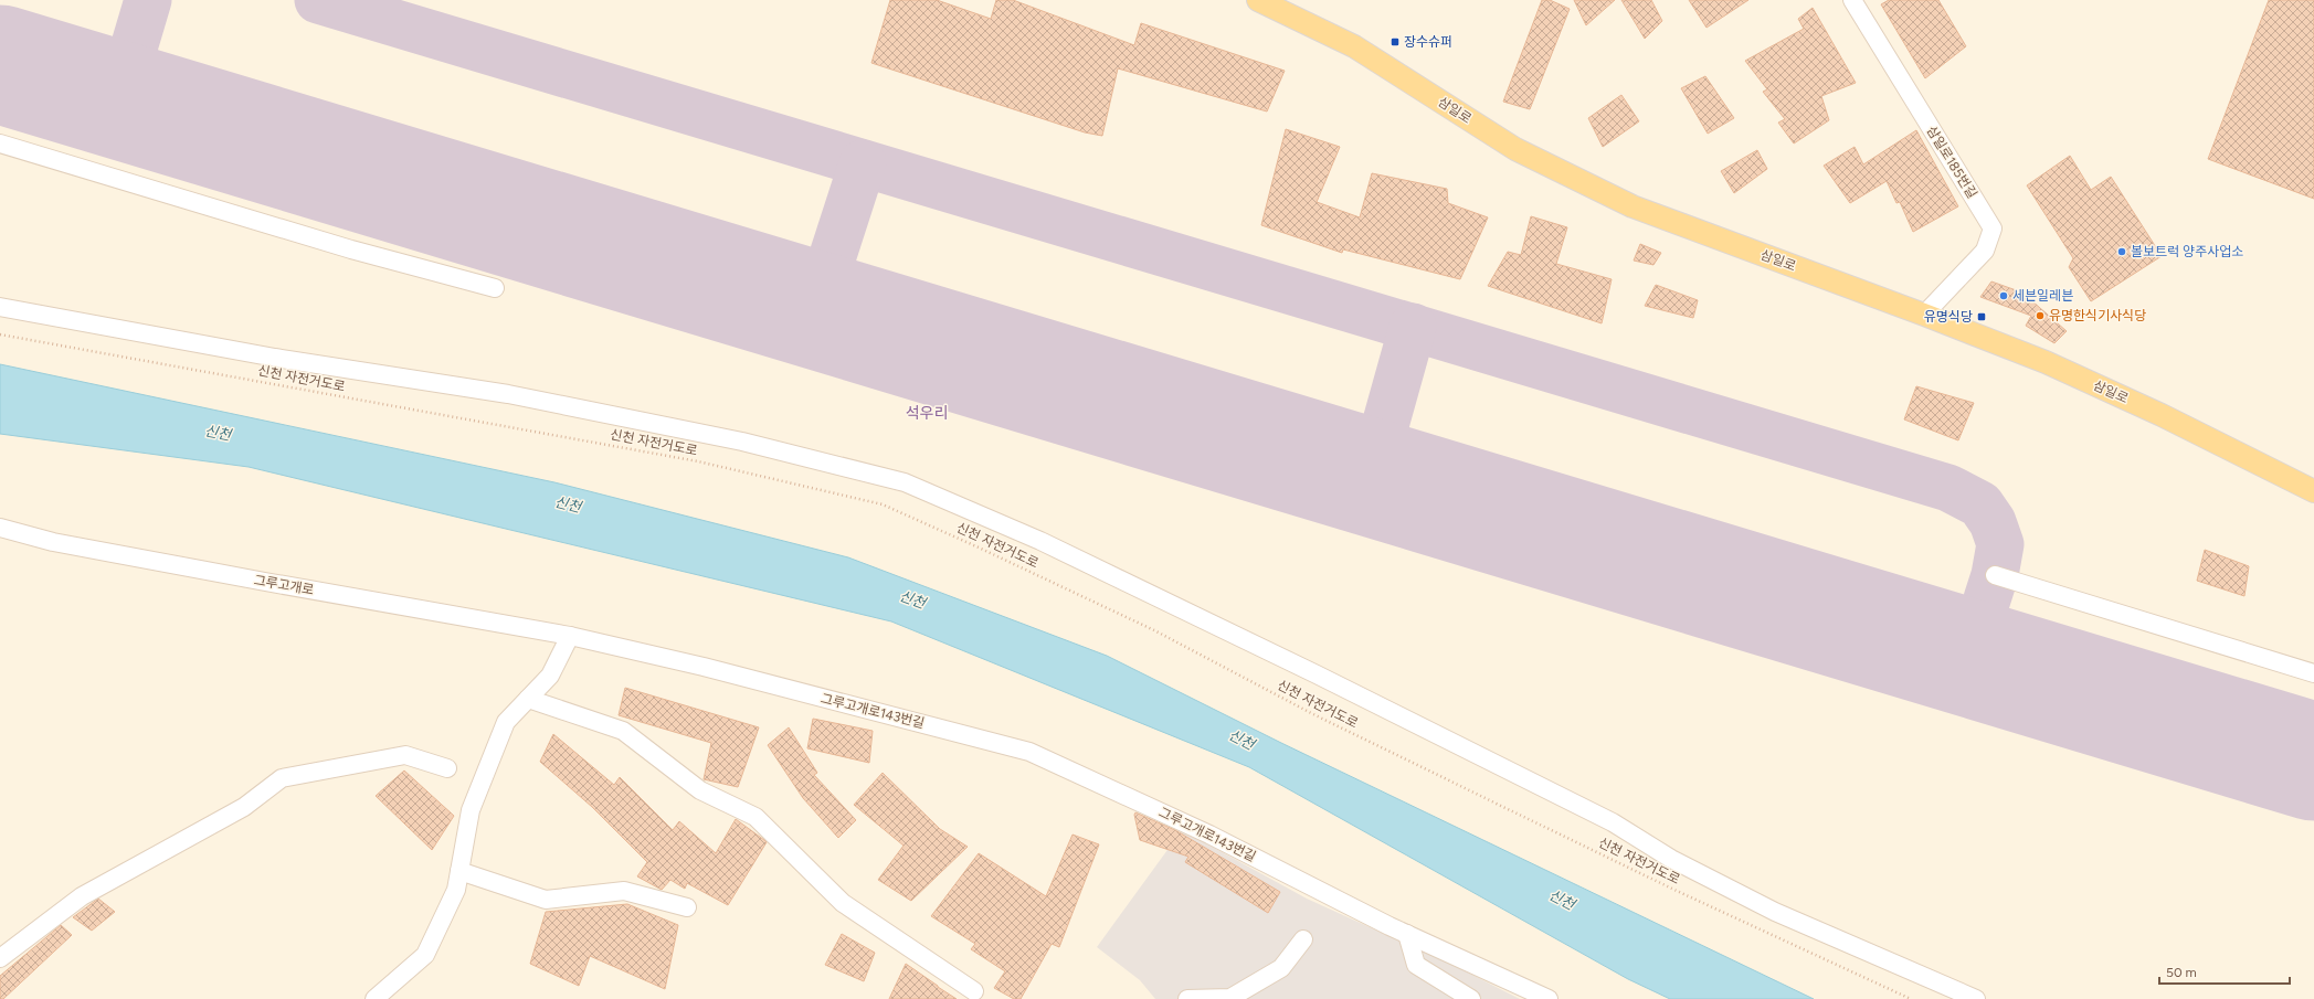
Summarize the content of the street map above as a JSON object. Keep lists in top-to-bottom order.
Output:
{
  "streets": {
    "main road": ["삼일로"],
    "street": ["삼일로185번길", "그루고개로", "그루고개로143번길"],
    "path": ["신천 자전거도로"]
  },
  "crossings": [
    ["삼일로", "삼일로185번길"],
    ["그루고개로", "그루고개로143번길"]
  ],
  "districts": ["석우리"],
  "water": ["신천"],
  "places": {
    "transit": ["장수슈퍼", "유명식당"],
    "other": ["볼보트럭 양주사업소", "세븐일레븐", "유명한식기사식당"]
  },
  "scale_bar": "50 m"
}
